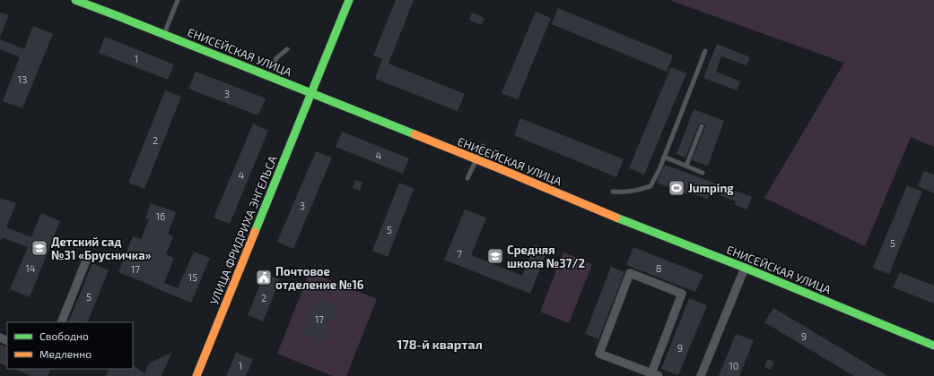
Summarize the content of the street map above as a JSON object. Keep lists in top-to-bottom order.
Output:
{
  "streets": {
    "street": ["ЕНИСЕЙСКАЯ УЛИЦА", "УЛИЦА ФРИДРИХА ЭНГЕЛЬСА"]
  },
  "crossings": [
    ["ЕНИСЕЙСКАЯ УЛИЦА", "УЛИЦА ФРИДРИХА ЭНГЕЛЬСА"]
  ],
  "districts": ["178-й квартал"],
  "places": {
    "sports": ["Jumping"],
    "school or university": ["Детский сад №31 «Брусничка»", "Средняя школа №37/2"],
    "public building": ["Почтовое отделение №16"]
  },
  "house_numbers": [
    "1",
    "13",
    "3",
    "2",
    "4",
    "4",
    "3",
    "16",
    "5",
    "5",
    "7",
    "14",
    "8",
    "17",
    "15",
    "5",
    "2",
    "17",
    "9",
    "9",
    "1",
    "10"
  ],
  "legend": ["Свободно", "Медленно"]
}
